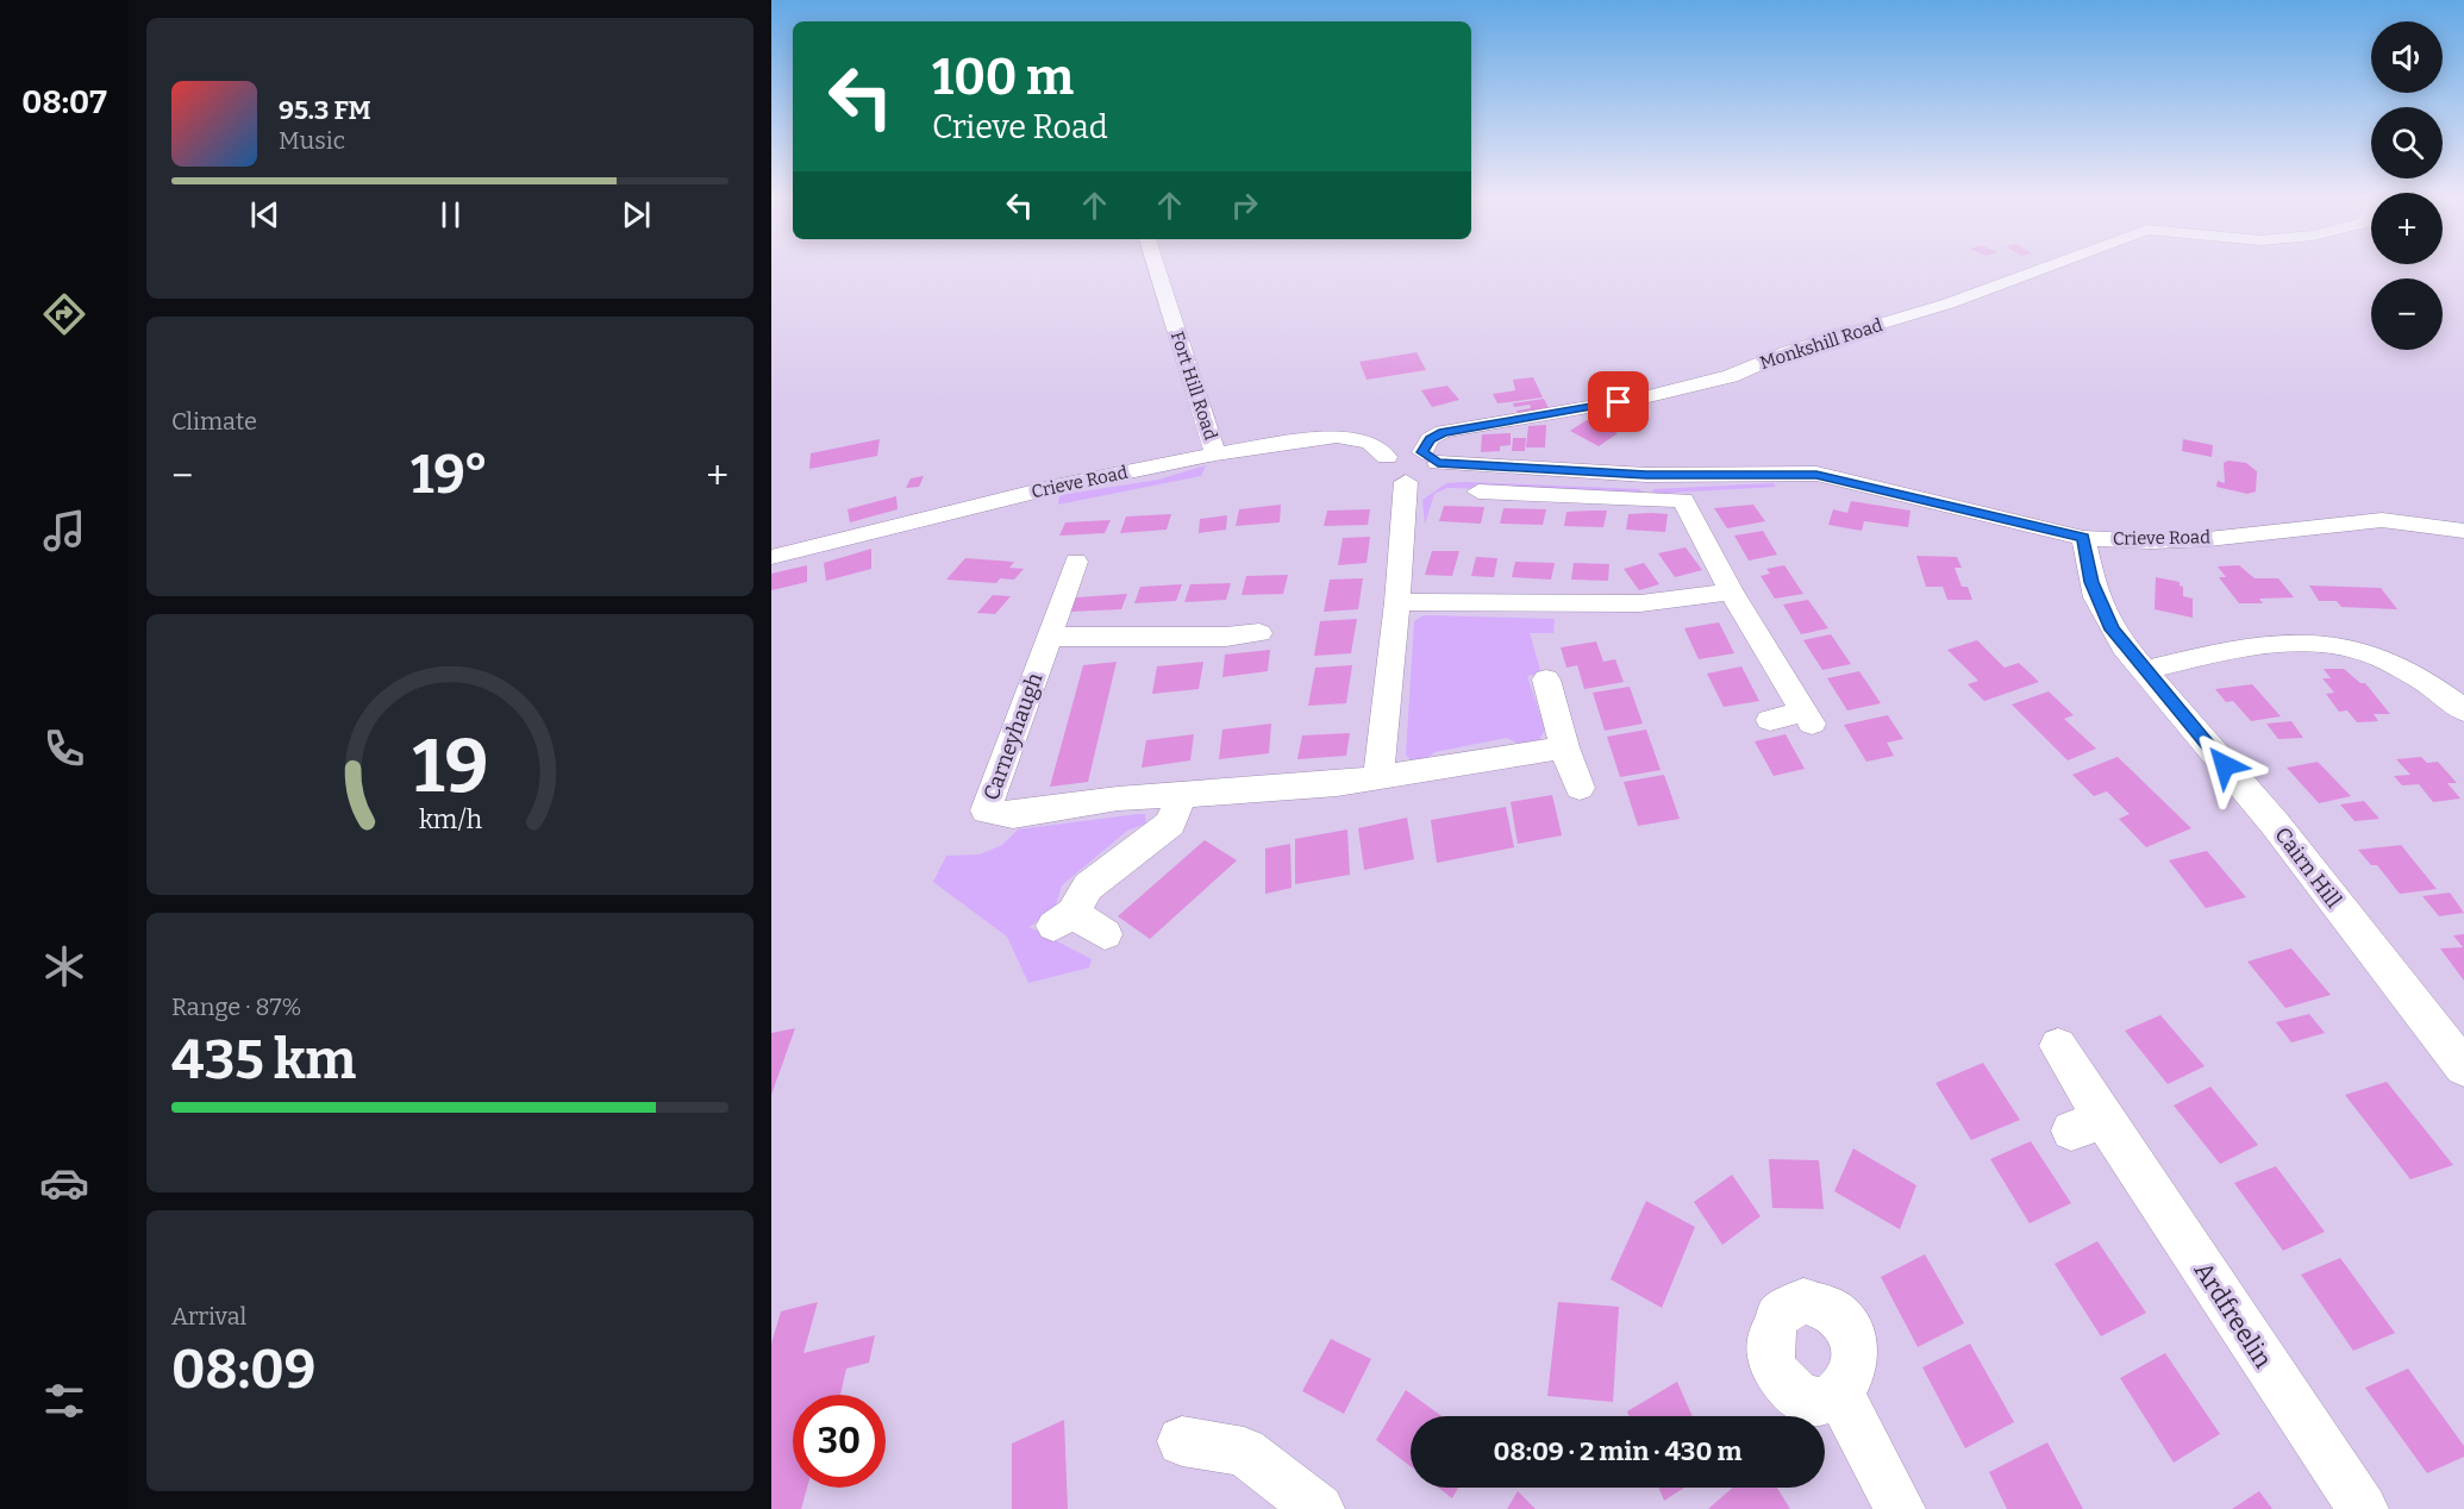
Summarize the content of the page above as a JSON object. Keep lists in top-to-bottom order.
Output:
{
  "streets": {
    "street": [
      "Monkshill Road",
      "Fort Hill Road",
      "Crieve Road",
      "Carneyhaugh",
      "Cairn Hill",
      "Ardfreelin"
    ]
  },
  "crossings": [
    ["Monkshill Road", "Crieve Road"],
    ["Fort Hill Road", "Crieve Road"],
    ["Crieve Road", "Cairn Hill"]
  ],
  "page": {
    "tabs": "08:07",
    "map_buttons": ["+", "−"],
    "turn": ["100 m", "Crieve Road"],
    "song": ["95.3 FM", "Music"],
    "tile": [
      "Climate",
      ["Range · 87%", "435 km"],
      ["Arrival", "08:09"]
    ],
    "heat": ["−", "19°", "+"],
    "limit": "30",
    "trip": "08:09 · 2 min · 430 m",
    "gauge": ["19", "km/h"]
  }
}
